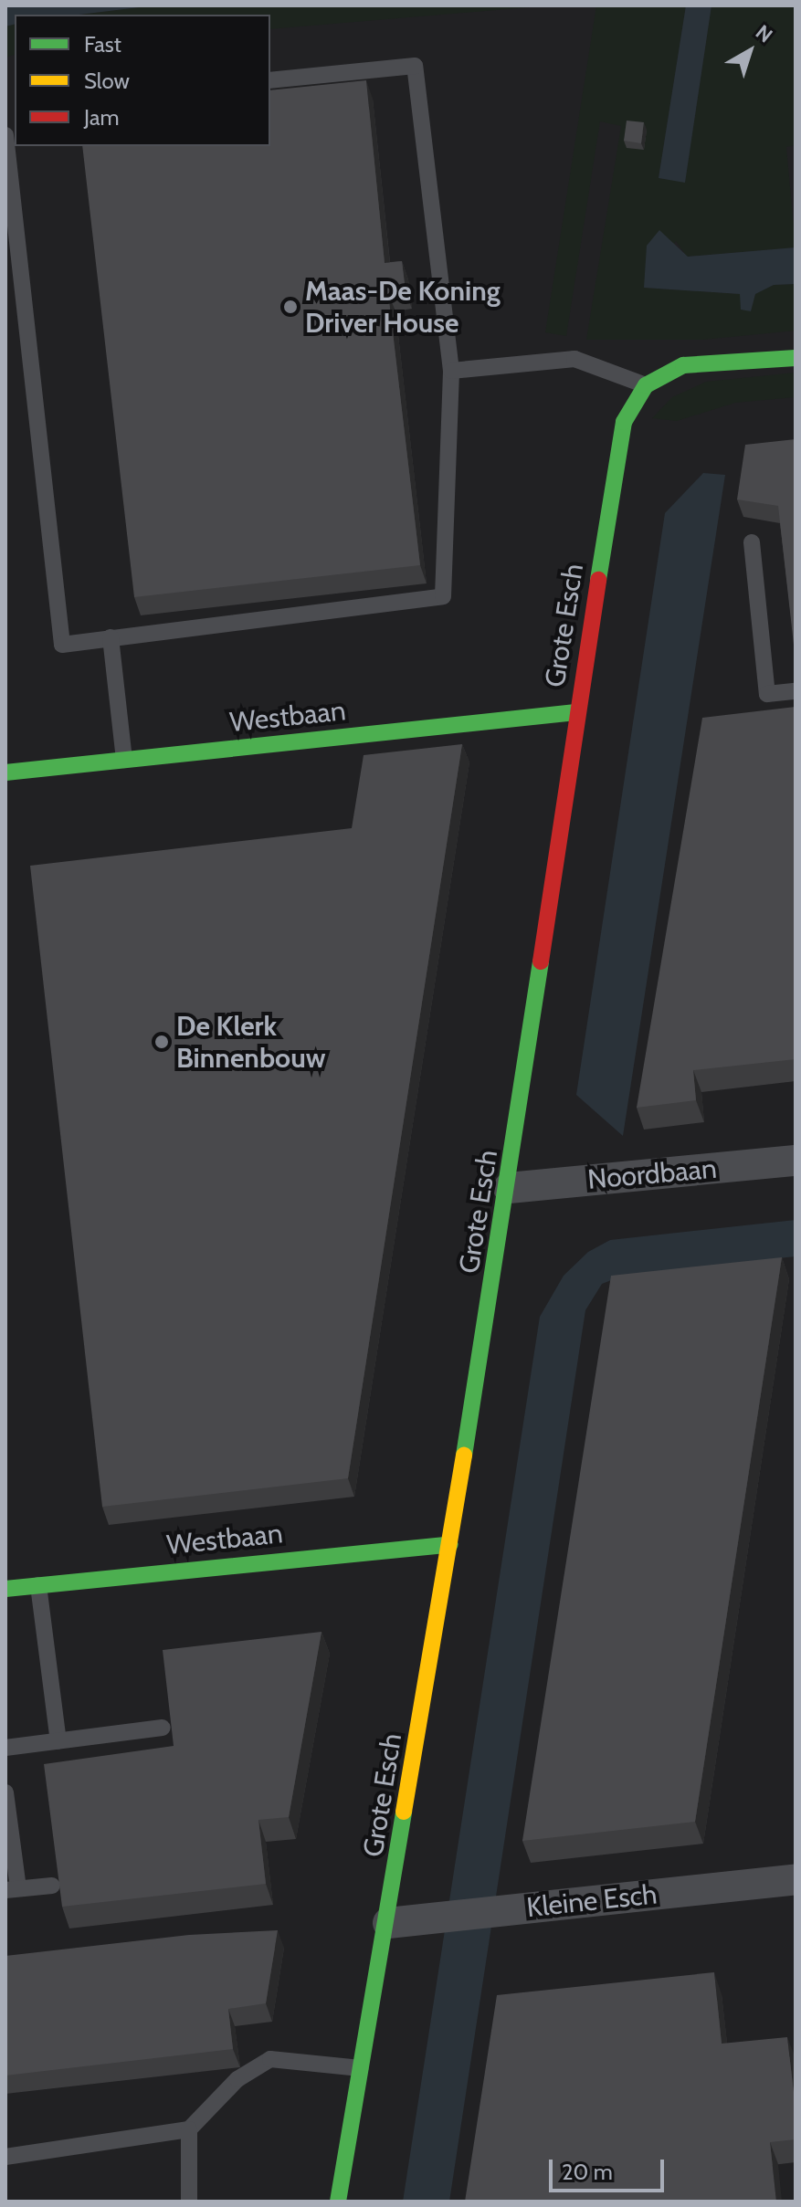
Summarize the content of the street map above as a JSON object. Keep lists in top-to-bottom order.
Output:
{
  "streets": {
    "street": [
      "Grote Esch",
      "Westbaan",
      "Noordbaan",
      "Kleine Esch"
    ]
  },
  "crossings": [
    ["Grote Esch", "Westbaan"],
    ["Grote Esch", "Noordbaan"],
    ["Grote Esch", "Kleine Esch"]
  ],
  "places": ["Maas-De Koning Driver House", "De Klerk Binnenbouw"],
  "legend": ["Fast", "Slow", "Jam"],
  "scale_bar": "20 m",
  "north": "top right"
}
